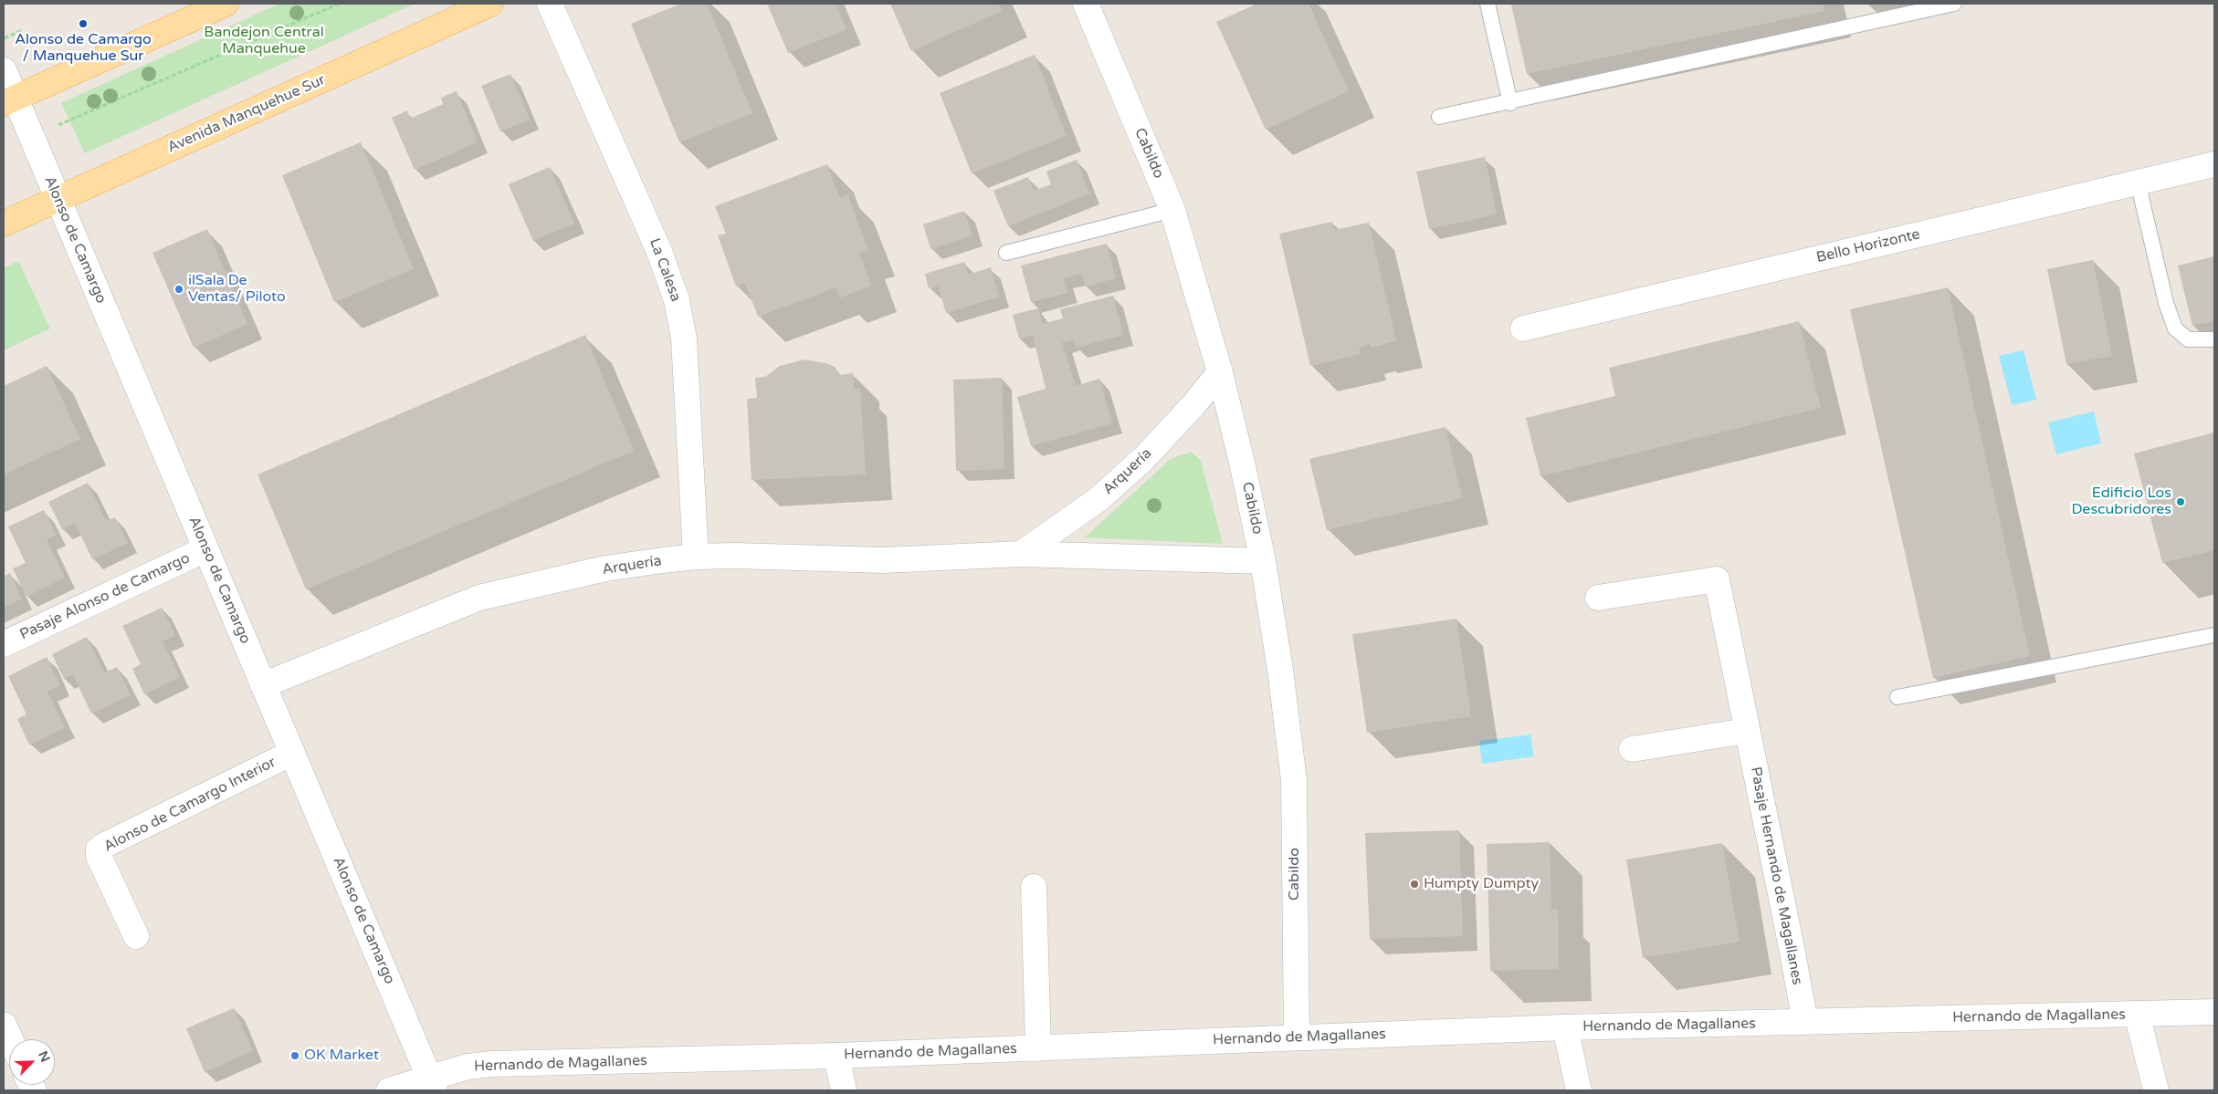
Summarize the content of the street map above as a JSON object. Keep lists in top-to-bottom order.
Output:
{
  "streets": {
    "main road": ["Avenida Manquehue Sur"],
    "street": [
      "Cabildo",
      "Alonso de Camargo",
      "Bello Horizonte",
      "La Calesa",
      "Arquería",
      "Pasaje Alonso de Camargo",
      "Alonso de Camargo Interior",
      "Pasaje Hernando de Magallanes",
      "Hernando de Magallanes"
    ]
  },
  "crossings": [
    ["Avenida Manquehue Sur", "Alonso de Camargo"],
    ["Cabildo", "Arquería"],
    ["Cabildo", "Hernando de Magallanes"],
    ["Alonso de Camargo", "Arquería"],
    ["Alonso de Camargo", "Pasaje Alonso de Camargo"],
    ["Alonso de Camargo", "Alonso de Camargo Interior"],
    ["Alonso de Camargo", "Hernando de Magallanes"],
    ["La Calesa", "Arquería"],
    ["Pasaje Hernando de Magallanes", "Hernando de Magallanes"]
  ],
  "parks": ["Bandejon Central Manquehue"],
  "places": [
    "Alonso de Camargo / Manquehue Sur",
    "ilSala De Ventas/ Piloto",
    "Edificio Los Descubridores",
    "Humpty Dumpty",
    "OK Market"
  ],
  "north": "top right"
}
